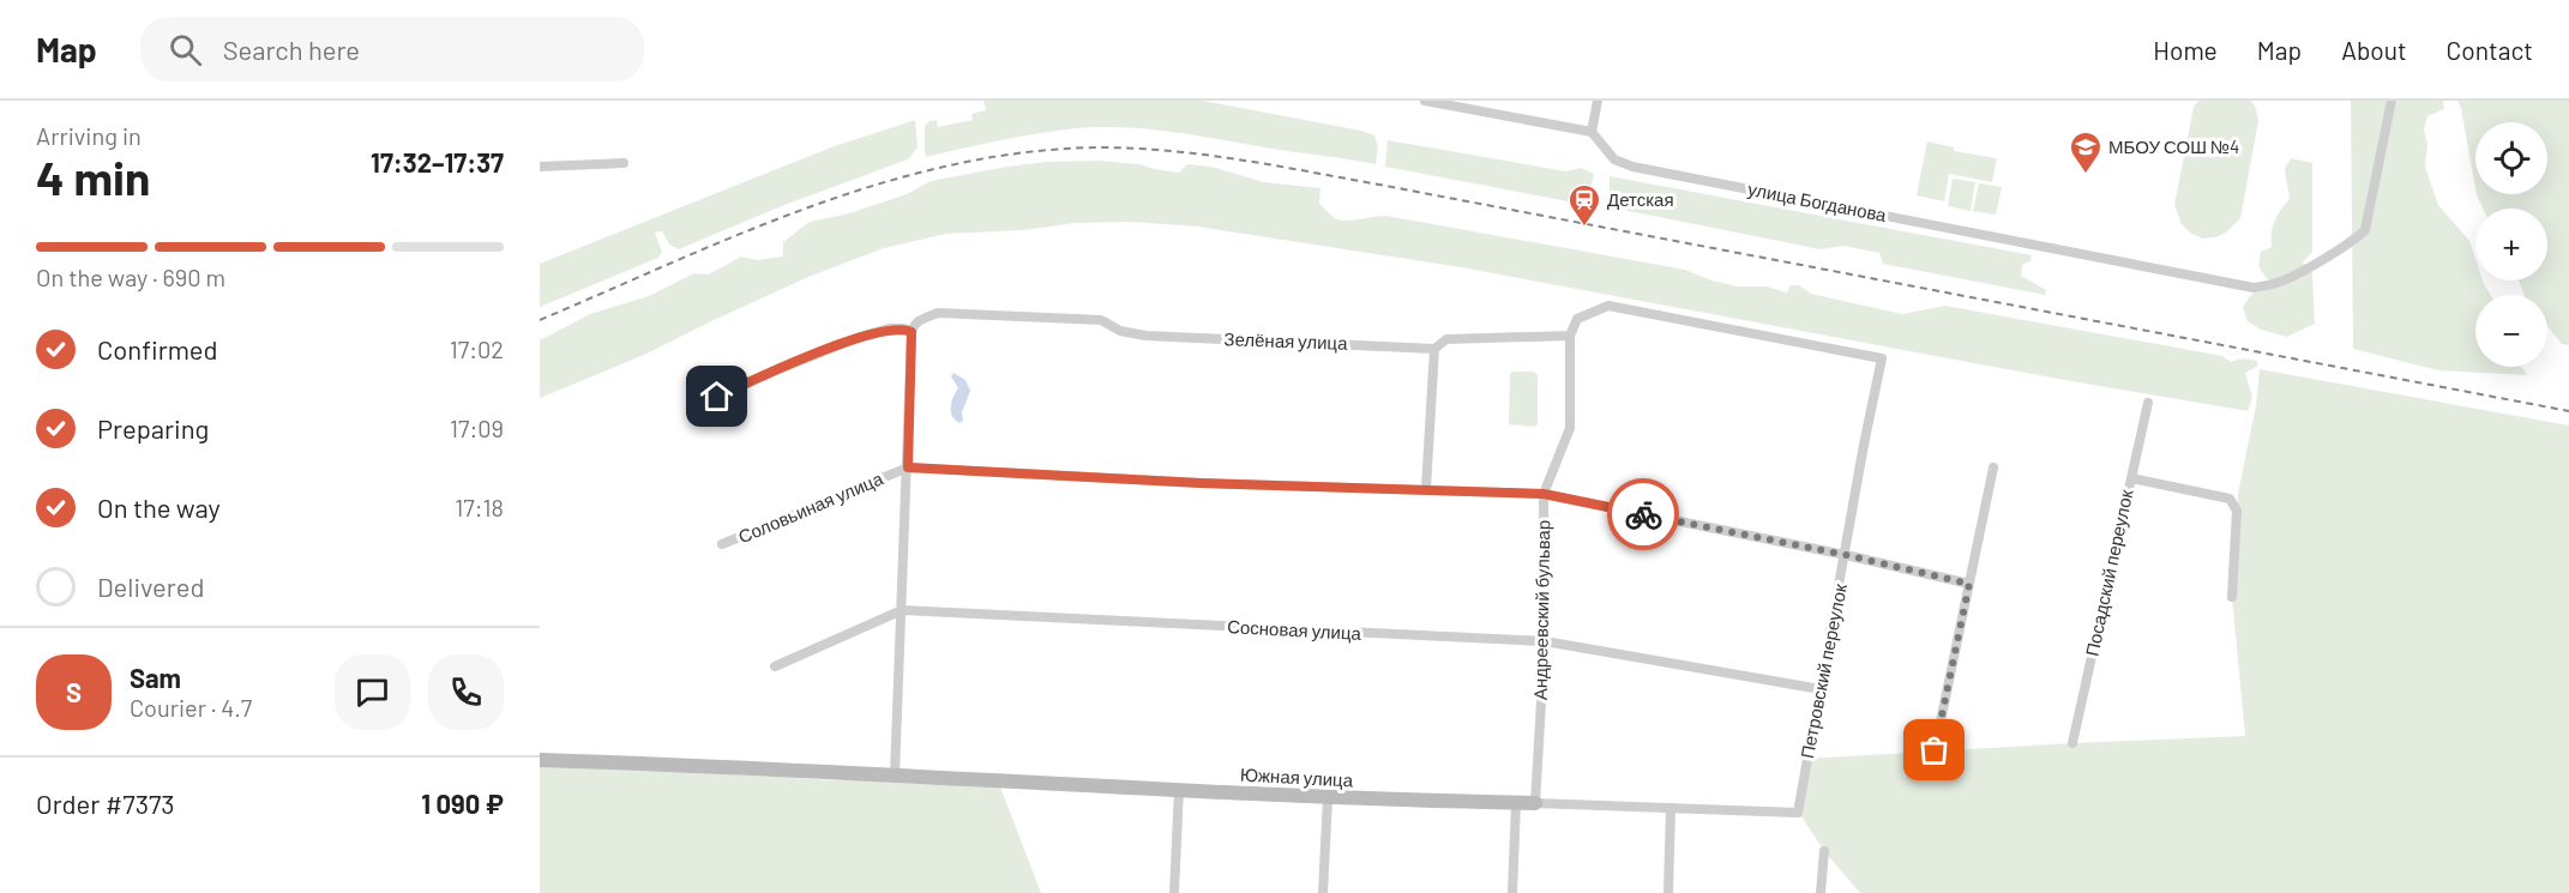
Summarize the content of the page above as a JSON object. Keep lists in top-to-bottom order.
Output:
{
  "streets": {
    "street": [
      "улица Богданова",
      "Зелёная улица",
      "Соловьиная улица",
      "Посадский переулок",
      "Андреевский бульвар",
      "Сосновая улица",
      "Петровский переулок",
      "Южная улица"
    ]
  },
  "crossings": [
    ["Зелёная улица", "Андреевский бульвар"],
    ["Зелёная улица", "Петровский переулок"],
    ["Соловьиная улица", "Андреевский бульвар"],
    ["Соловьиная улица", "Петровский переулок"],
    ["Андреевский бульвар", "Сосновая улица"],
    ["Андреевский бульвар", "Петровский переулок"],
    ["Андреевский бульвар", "Южная улица"],
    ["Сосновая улица", "Петровский переулок"],
    ["Петровский переулок", "Южная улица"]
  ],
  "places": {
    "school or university": ["МБОУ СОШ №4"],
    "station": ["Детская"]
  },
  "page": {
    "header": "Map",
    "search": "Search here",
    "nav": [
      "Home",
      "Map",
      "About",
      "Contact"
    ],
    "heading": ["4 min", "Arriving in", "17:32–17:37"],
    "panel": [
      "Sam",
      "Courier · 4.7",
      "Order #7373",
      "1 090 ₽"
    ],
    "map_buttons": ["+", "−"],
    "bar": "On the way · 690 m",
    "list": [
      ["Confirmed", "17:02"],
      ["Preparing", "17:09"],
      ["On the way", "17:18"],
      "Delivered"
    ],
    "round": "S"
  }
}
